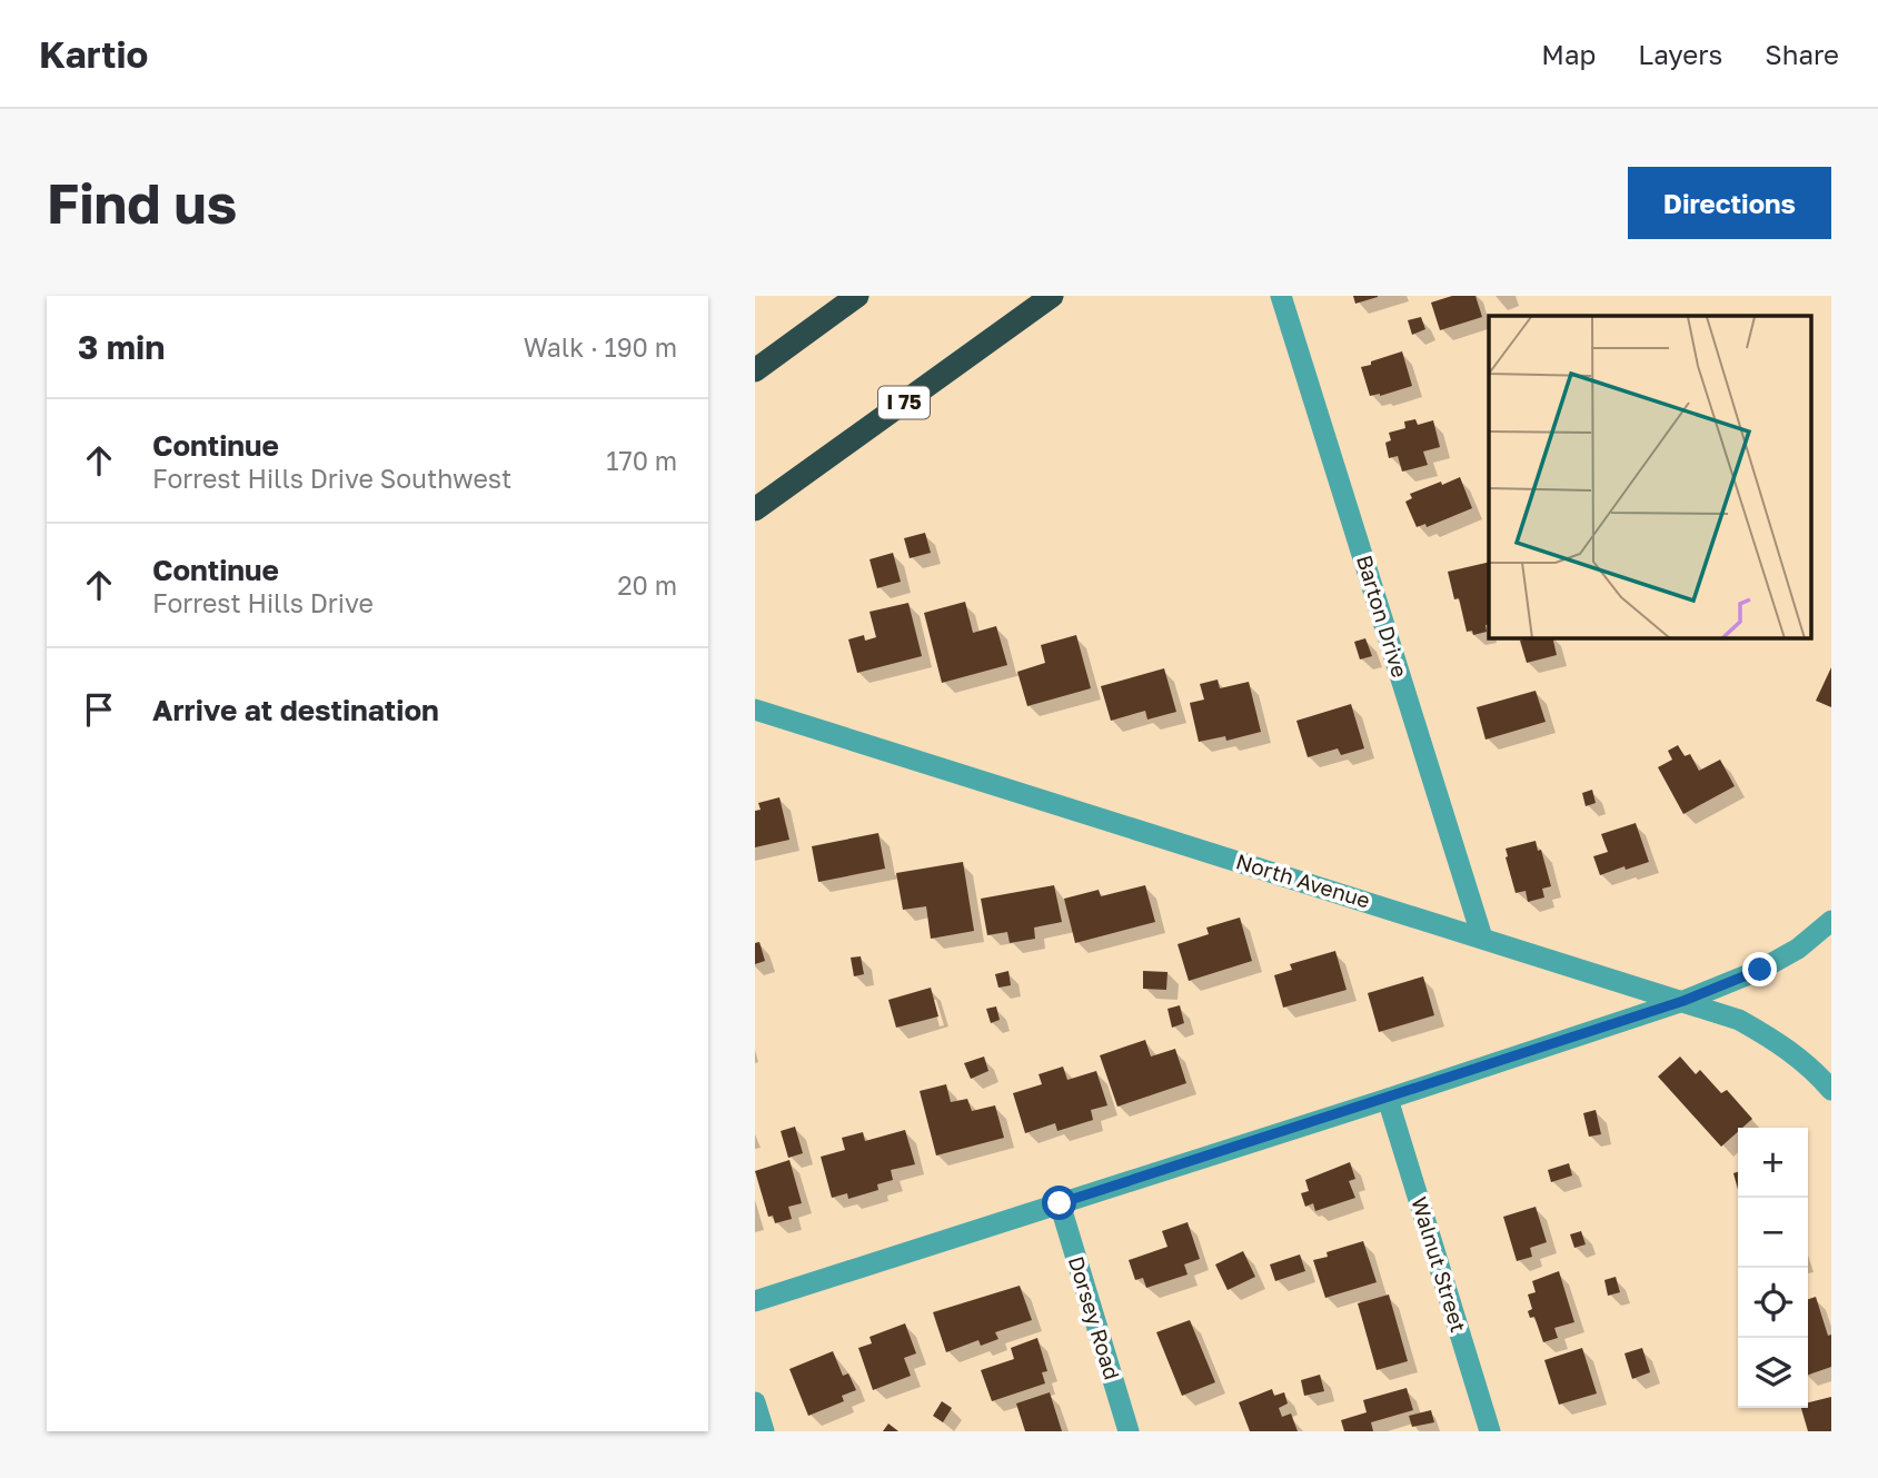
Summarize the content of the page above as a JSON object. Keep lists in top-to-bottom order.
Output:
{
  "streets": {
    "highway": ["I 75"],
    "street": [
      "Barton Drive",
      "North Avenue",
      "Walnut Street",
      "Dorsey Road"
    ]
  },
  "crossings": [
    ["Barton Drive", "North Avenue"]
  ],
  "page": {
    "header": "Kartio",
    "nav": ["Map", "Layers", "Share"],
    "buttons": "Directions",
    "title": "Find us",
    "heading": ["3 min", "Walk · 190 m"],
    "list": [
      ["Continue", "Forrest Hills Drive Southwest", "170 m"],
      ["Continue", "Forrest Hills Drive", "20 m"],
      "Arrive at destination"
    ],
    "map_buttons": ["+", "−"]
  }
}
